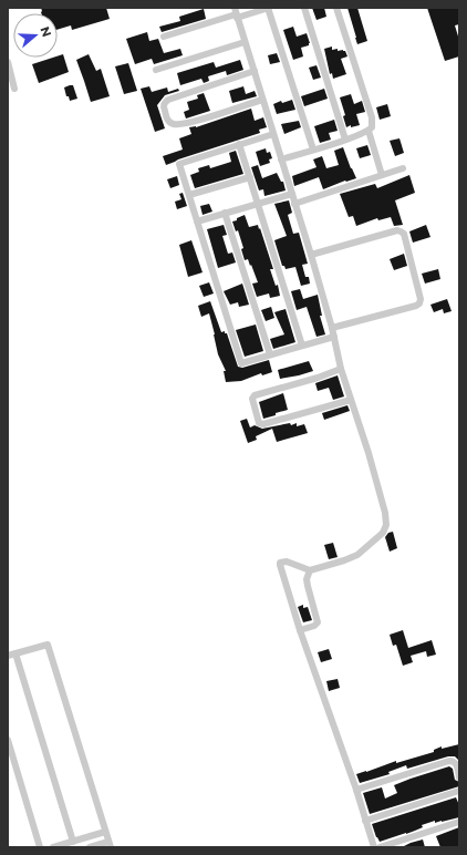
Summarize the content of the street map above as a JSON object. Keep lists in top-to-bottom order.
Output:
{
  "north": "right"
}
